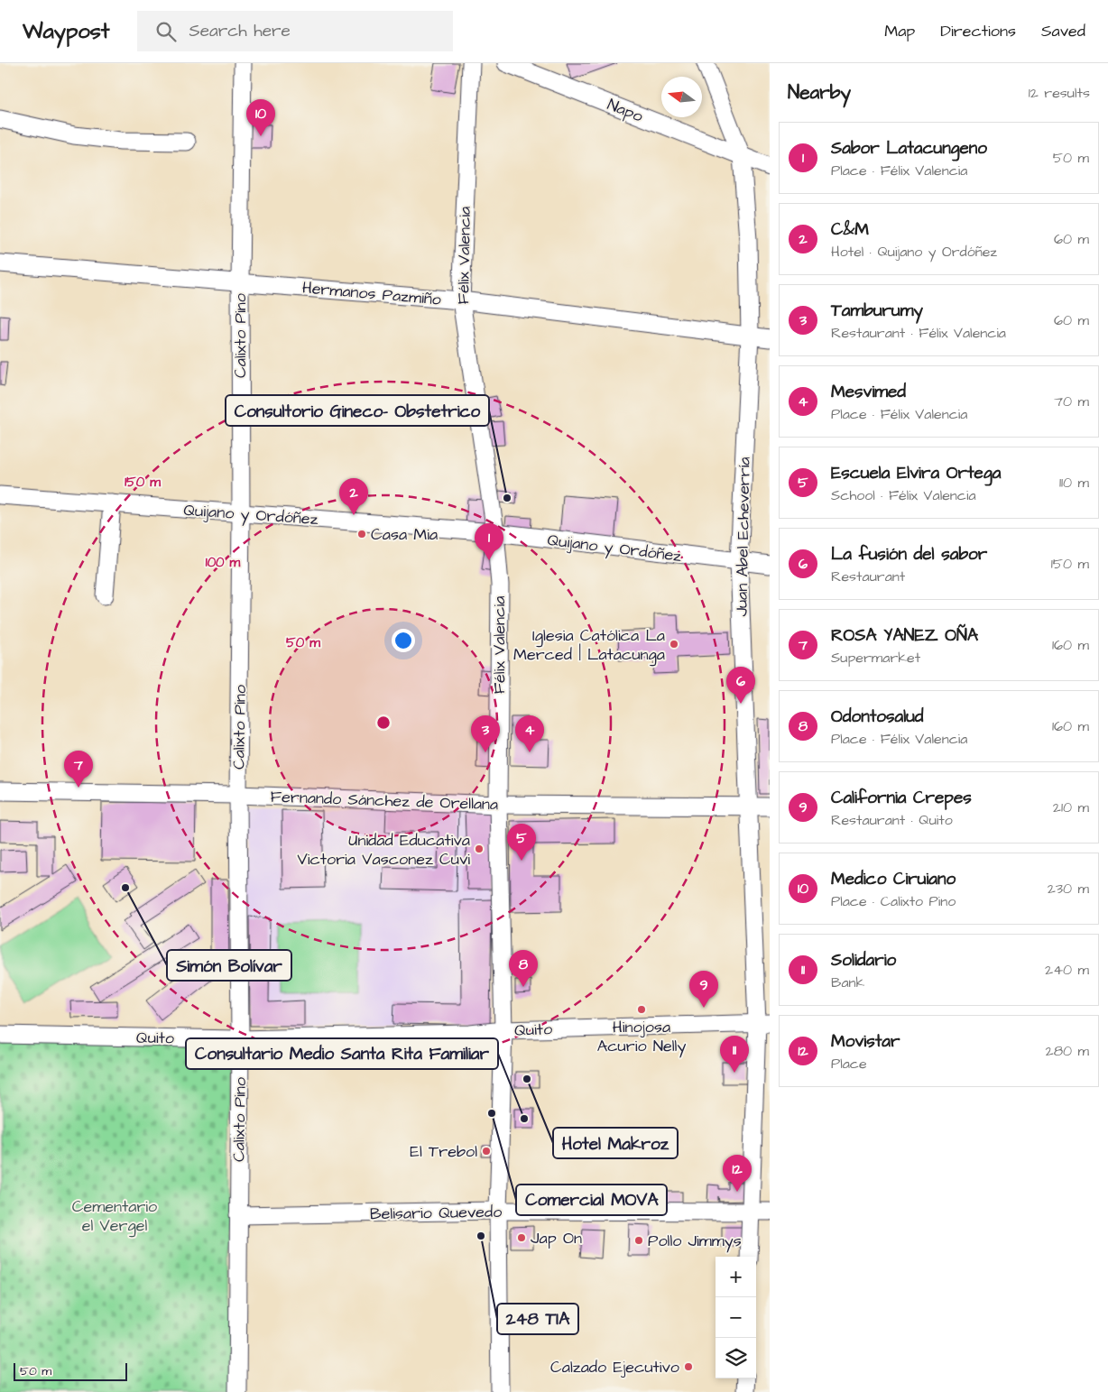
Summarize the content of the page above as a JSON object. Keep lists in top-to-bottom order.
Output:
{
  "streets": {
    "street": [
      "Napo",
      "Félix Valencia",
      "Hermanos Pazmiño",
      "Calixto Pino",
      "Quijano y Ordóñez",
      "Juan Abel Echeverría",
      "Fernando Sánchez de Orellana",
      "Quito",
      "Belisario Quevedo"
    ]
  },
  "crossings": [
    ["Napo", "Juan Abel Echeverría"],
    ["Félix Valencia", "Hermanos Pazmiño"],
    ["Félix Valencia", "Quijano y Ordóñez"],
    ["Félix Valencia", "Fernando Sánchez de Orellana"],
    ["Félix Valencia", "Quito"],
    ["Félix Valencia", "Belisario Quevedo"],
    ["Hermanos Pazmiño", "Calixto Pino"],
    ["Hermanos Pazmiño", "Juan Abel Echeverría"],
    ["Calixto Pino", "Quijano y Ordóñez"],
    ["Calixto Pino", "Fernando Sánchez de Orellana"],
    ["Calixto Pino", "Quito"],
    ["Calixto Pino", "Belisario Quevedo"],
    ["Quijano y Ordóñez", "Juan Abel Echeverría"],
    ["Juan Abel Echeverría", "Fernando Sánchez de Orellana"],
    ["Juan Abel Echeverría", "Quito"],
    ["Juan Abel Echeverría", "Belisario Quevedo"]
  ],
  "parks": ["Cementario el Vergel"],
  "places": [
    "Consultorio Gineco- Obstetrico",
    "Casa Mia",
    "Iglesia Católica La Merced | Latacunga",
    "Unidad Educativa Victoria Vasconez Cuvi",
    "Simón Bolívar",
    "Hinojosa Acurio Nelly",
    "Hotel Makroz",
    "Comercial MOVA",
    "Consultario Medio Santa Rita Familiar",
    "El Trebol",
    "248 TIA",
    "Jap On",
    "Pollo Jimmys",
    "Calzado Ejecutivo"
  ],
  "scale_bar": "50 m",
  "north": "left",
  "page": {
    "header": "Waypost",
    "search": "Search here",
    "nav": ["Map", "Directions", "Saved"],
    "heading": ["Nearby", "12 results"],
    "pins": [
      "10",
      "2",
      "1",
      "6",
      "3",
      "4",
      "7",
      "5",
      "8",
      "9",
      "11",
      "12"
    ],
    "list": [
      {
        "mark": "1",
        "name": "Sabor Latacungeno",
        "note": "Place · Félix Valencia",
        "value": "50 m"
      },
      {
        "mark": "2",
        "name": "C&M",
        "note": "Hotel · Quijano y Ordóñez",
        "value": "60 m"
      },
      {
        "mark": "3",
        "name": "Tamburumy",
        "note": "Restaurant · Félix Valencia",
        "value": "60 m"
      },
      {
        "mark": "4",
        "name": "Mesvimed",
        "note": "Place · Félix Valencia",
        "value": "70 m"
      },
      {
        "mark": "5",
        "name": "Escuela Elvira Ortega",
        "note": "School · Félix Valencia",
        "value": "110 m"
      },
      {
        "mark": "6",
        "name": "La fusión del sabor",
        "note": "Restaurant",
        "value": "150 m"
      },
      {
        "mark": "7",
        "name": "ROSA YANEZ OÑA",
        "note": "Supermarket",
        "value": "160 m"
      },
      {
        "mark": "8",
        "name": "Odontosalud",
        "note": "Place · Félix Valencia",
        "value": "160 m"
      },
      {
        "mark": "9",
        "name": "California Crepes",
        "note": "Restaurant · Quito",
        "value": "210 m"
      },
      {
        "mark": "10",
        "name": "Medico Ciruiano",
        "note": "Place · Calixto Pino",
        "value": "230 m"
      },
      {
        "mark": "11",
        "name": "Solidario",
        "note": "Bank",
        "value": "240 m"
      },
      {
        "mark": "12",
        "name": "Movistar",
        "note": "Place",
        "value": "280 m"
      }
    ],
    "map_buttons": ["+", "−"],
    "scale": "50 m"
  },
  "rings": ["150 m", "100 m", "50 m"]
}
